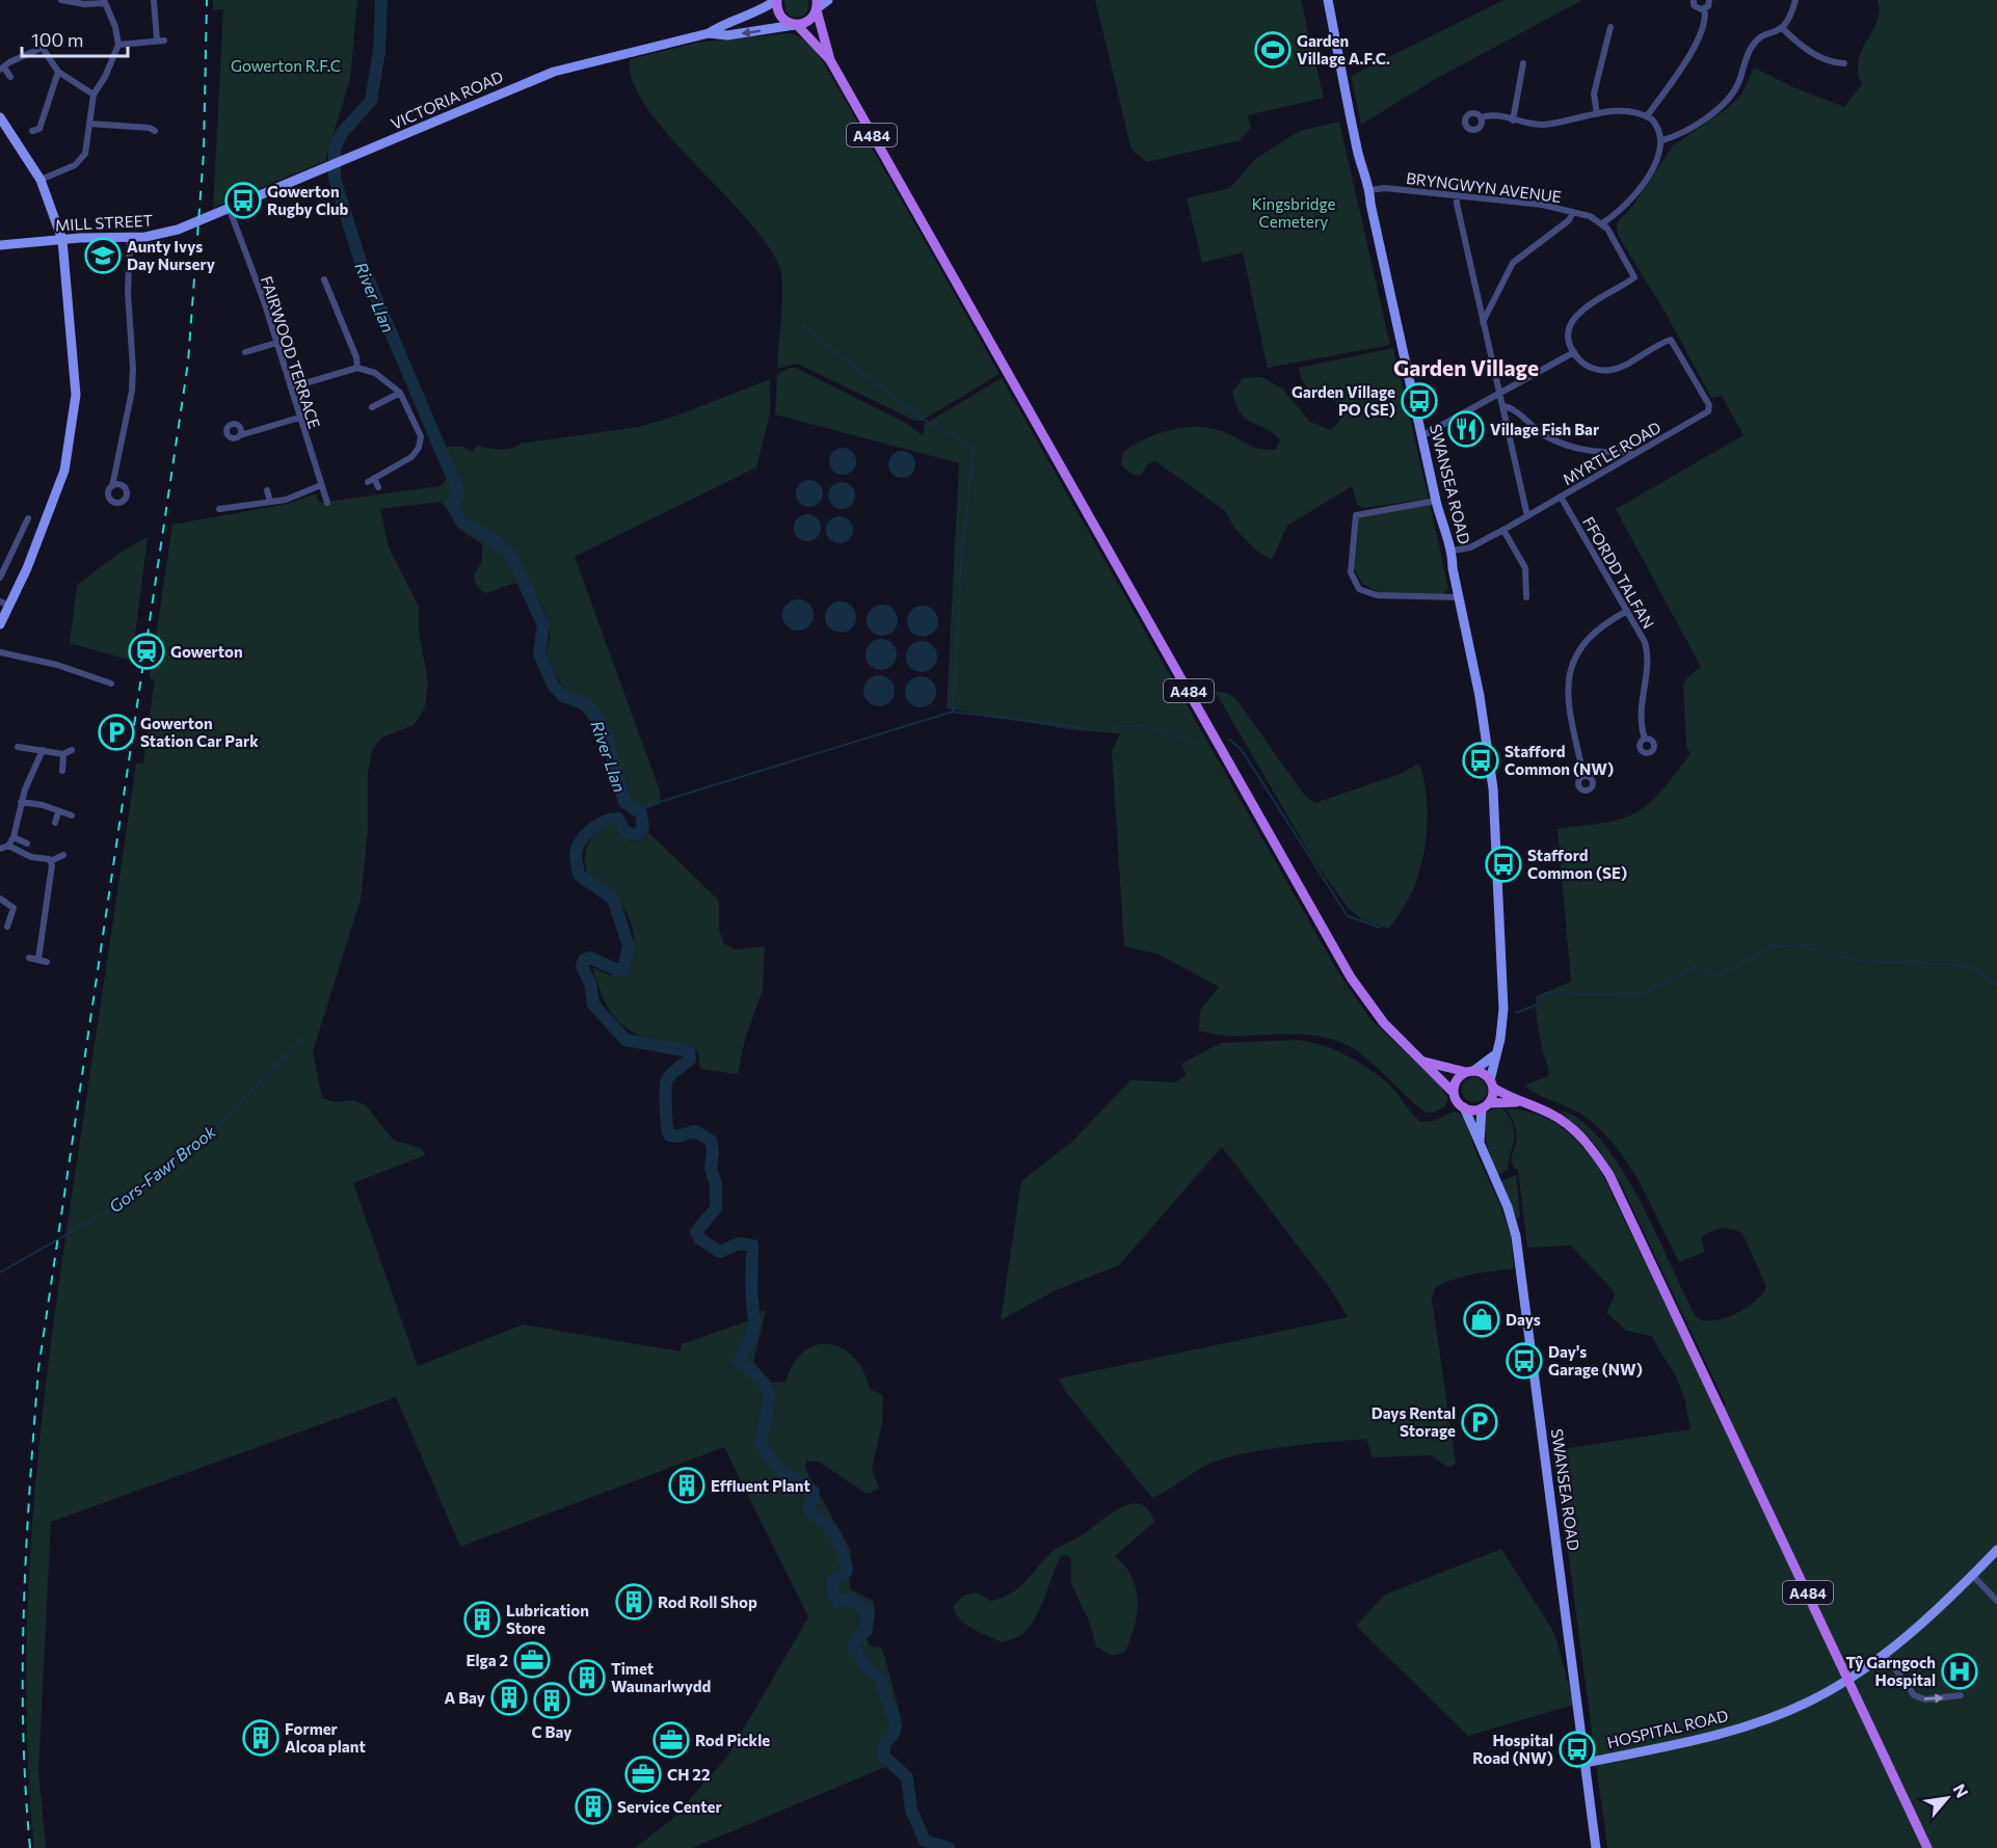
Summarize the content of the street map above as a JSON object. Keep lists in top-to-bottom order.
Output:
{
  "streets": {
    "main road": [
      "VICTORIA ROAD",
      "A484",
      "MILL STREET",
      "SWANSEA ROAD",
      "HOSPITAL ROAD"
    ],
    "street": [
      "BRYNGWYN AVENUE",
      "FAIRWOOD TERRACE",
      "MYRTLE ROAD",
      "FFORDD TALFAN"
    ]
  },
  "crossings": [
    ["VICTORIA ROAD", "A484"],
    ["VICTORIA ROAD", "MILL STREET"],
    ["VICTORIA ROAD", "FAIRWOOD TERRACE"],
    ["A484", "SWANSEA ROAD"],
    ["BRYNGWYN AVENUE", "SWANSEA ROAD"],
    ["MYRTLE ROAD", "SWANSEA ROAD"],
    ["MYRTLE ROAD", "FFORDD TALFAN"],
    ["SWANSEA ROAD", "HOSPITAL ROAD"]
  ],
  "districts": ["Garden Village"],
  "water": ["River Llan", "Gors-Fawr Brook"],
  "parks": ["Gowerton R.F.C", "Kingsbridge Cemetery"],
  "places": {
    "sports": ["Garden Village A.F.C."],
    "bus stop": [
      "Gowerton Rugby Club",
      "Garden Village PO (SE)",
      "Stafford Common (NW)",
      "Stafford Common (SE)",
      "Day's Garage (NW)",
      "Hospital Road (NW)"
    ],
    "school or university": ["Aunty Ivys Day Nursery"],
    "restaurant": ["Village Fish Bar"],
    "station": ["Gowerton"],
    "parking": ["Gowerton Station Car Park", "Days Rental Storage"],
    "shop": ["Days"],
    "building": [
      "Effluent Plant",
      "Rod Roll Shop",
      "Lubrication Store",
      "Timet Waunarlwydd",
      "A Bay",
      "C Bay",
      "Former Alcoa plant",
      "Service Center"
    ],
    "office": ["Elga 2", "Rod Pickle", "CH 22"],
    "hospital": ["Tŷ Garngoch Hospital"]
  },
  "scale_bar": "100 m",
  "north": "top right"
}
